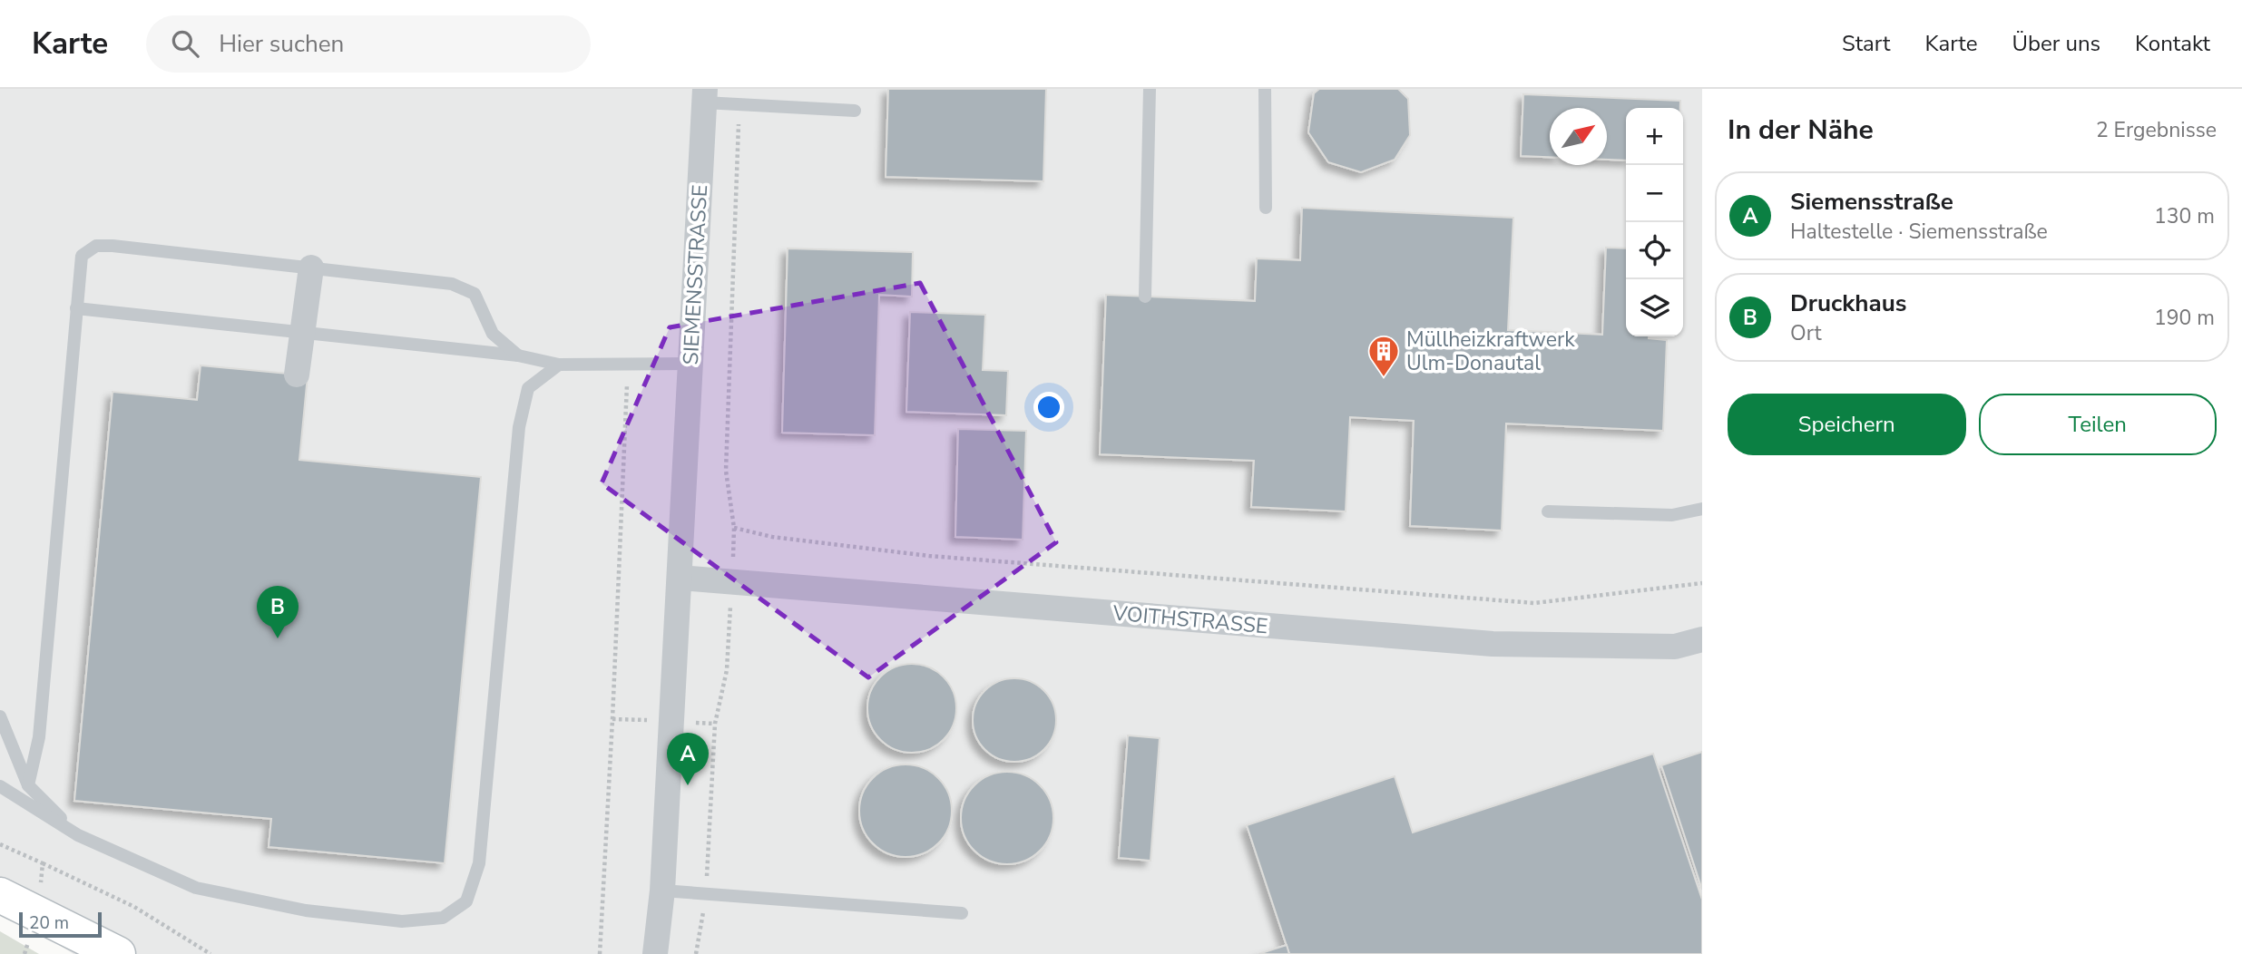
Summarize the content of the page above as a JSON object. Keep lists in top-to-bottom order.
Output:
{
  "streets": {
    "street": ["SIEMENSSTRASSE", "VOITHSTRASSE"]
  },
  "crossings": [
    ["SIEMENSSTRASSE", "VOITHSTRASSE"]
  ],
  "places": {
    "building": ["Müllheizkraftwerk Ulm-Donautal"]
  },
  "scale_bar": "20 m",
  "north": "top right",
  "page": {
    "header": "Karte",
    "search": "Hier suchen",
    "nav": [
      "Start",
      "Karte",
      "Über uns",
      "Kontakt"
    ],
    "heading": ["In der Nähe", "2 Ergebnisse"],
    "map_buttons": ["+", "−"],
    "list": [
      {
        "mark": "A",
        "name": "Siemensstraße",
        "note": "Haltestelle · Siemensstraße",
        "value": "130 m"
      },
      {
        "mark": "B",
        "name": "Druckhaus",
        "note": "Ort",
        "value": "190 m"
      }
    ],
    "buttons": ["Speichern", "Teilen"],
    "pins": ["B", "A"],
    "scale": "20 m"
  }
}
